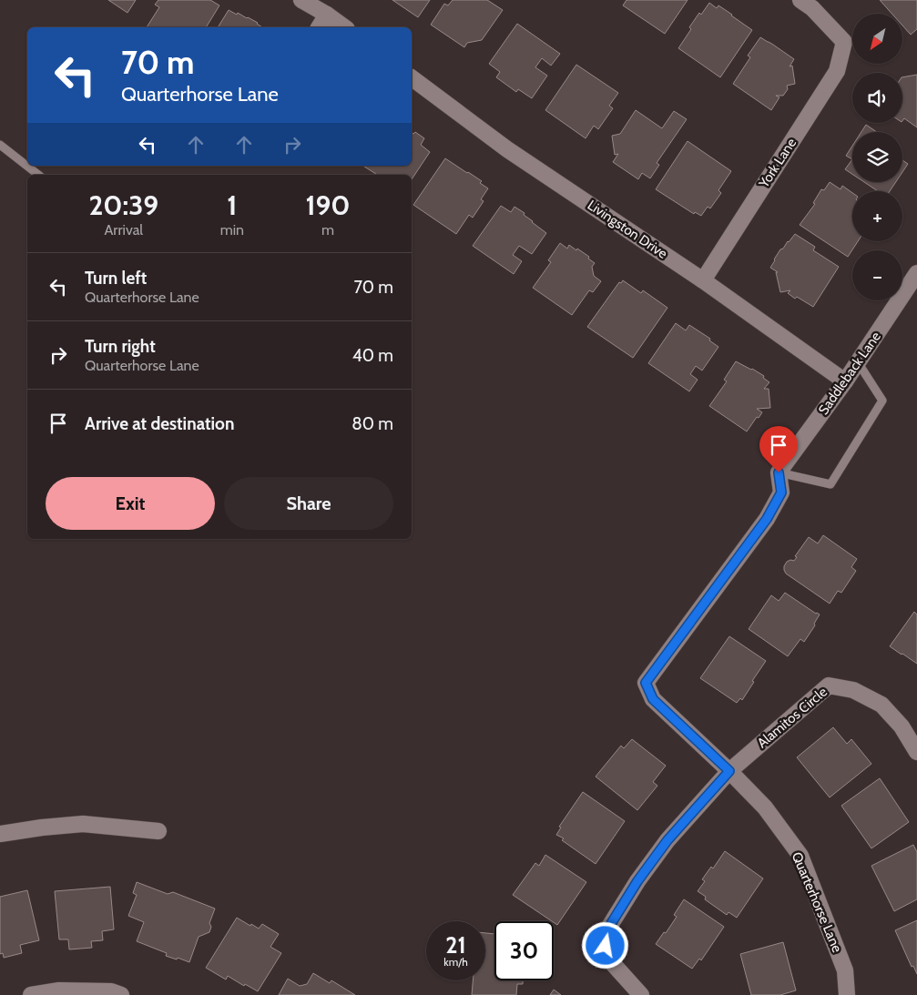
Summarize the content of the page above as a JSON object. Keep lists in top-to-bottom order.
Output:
{
  "streets": {
    "street": [
      "York Lane",
      "Livingston Drive",
      "Saddleback Lane",
      "Alamitos Circle",
      "Quarterhorse Lane"
    ]
  },
  "crossings": [
    ["York Lane", "Livingston Drive"],
    ["Livingston Drive", "Saddleback Lane"],
    ["Saddleback Lane", "Quarterhorse Lane"],
    ["Alamitos Circle", "Quarterhorse Lane"]
  ],
  "north": "bottom left",
  "page": {
    "map_buttons": ["+", "−"],
    "turn": ["70 m", "Quarterhorse Lane"],
    "eta": [
      "20:39",
      "Arrival",
      "1",
      "min",
      "190",
      "m"
    ],
    "list": [
      {
        "name": "Turn left",
        "note": "Quarterhorse Lane",
        "value": "70 m"
      },
      {
        "name": "Turn right",
        "note": "Quarterhorse Lane",
        "value": "40 m"
      },
      {
        "name": "Arrive at destination",
        "value": "80 m"
      }
    ],
    "buttons": ["Exit", "Share"],
    "speed": "21 km/h",
    "limit": "30"
  }
}
